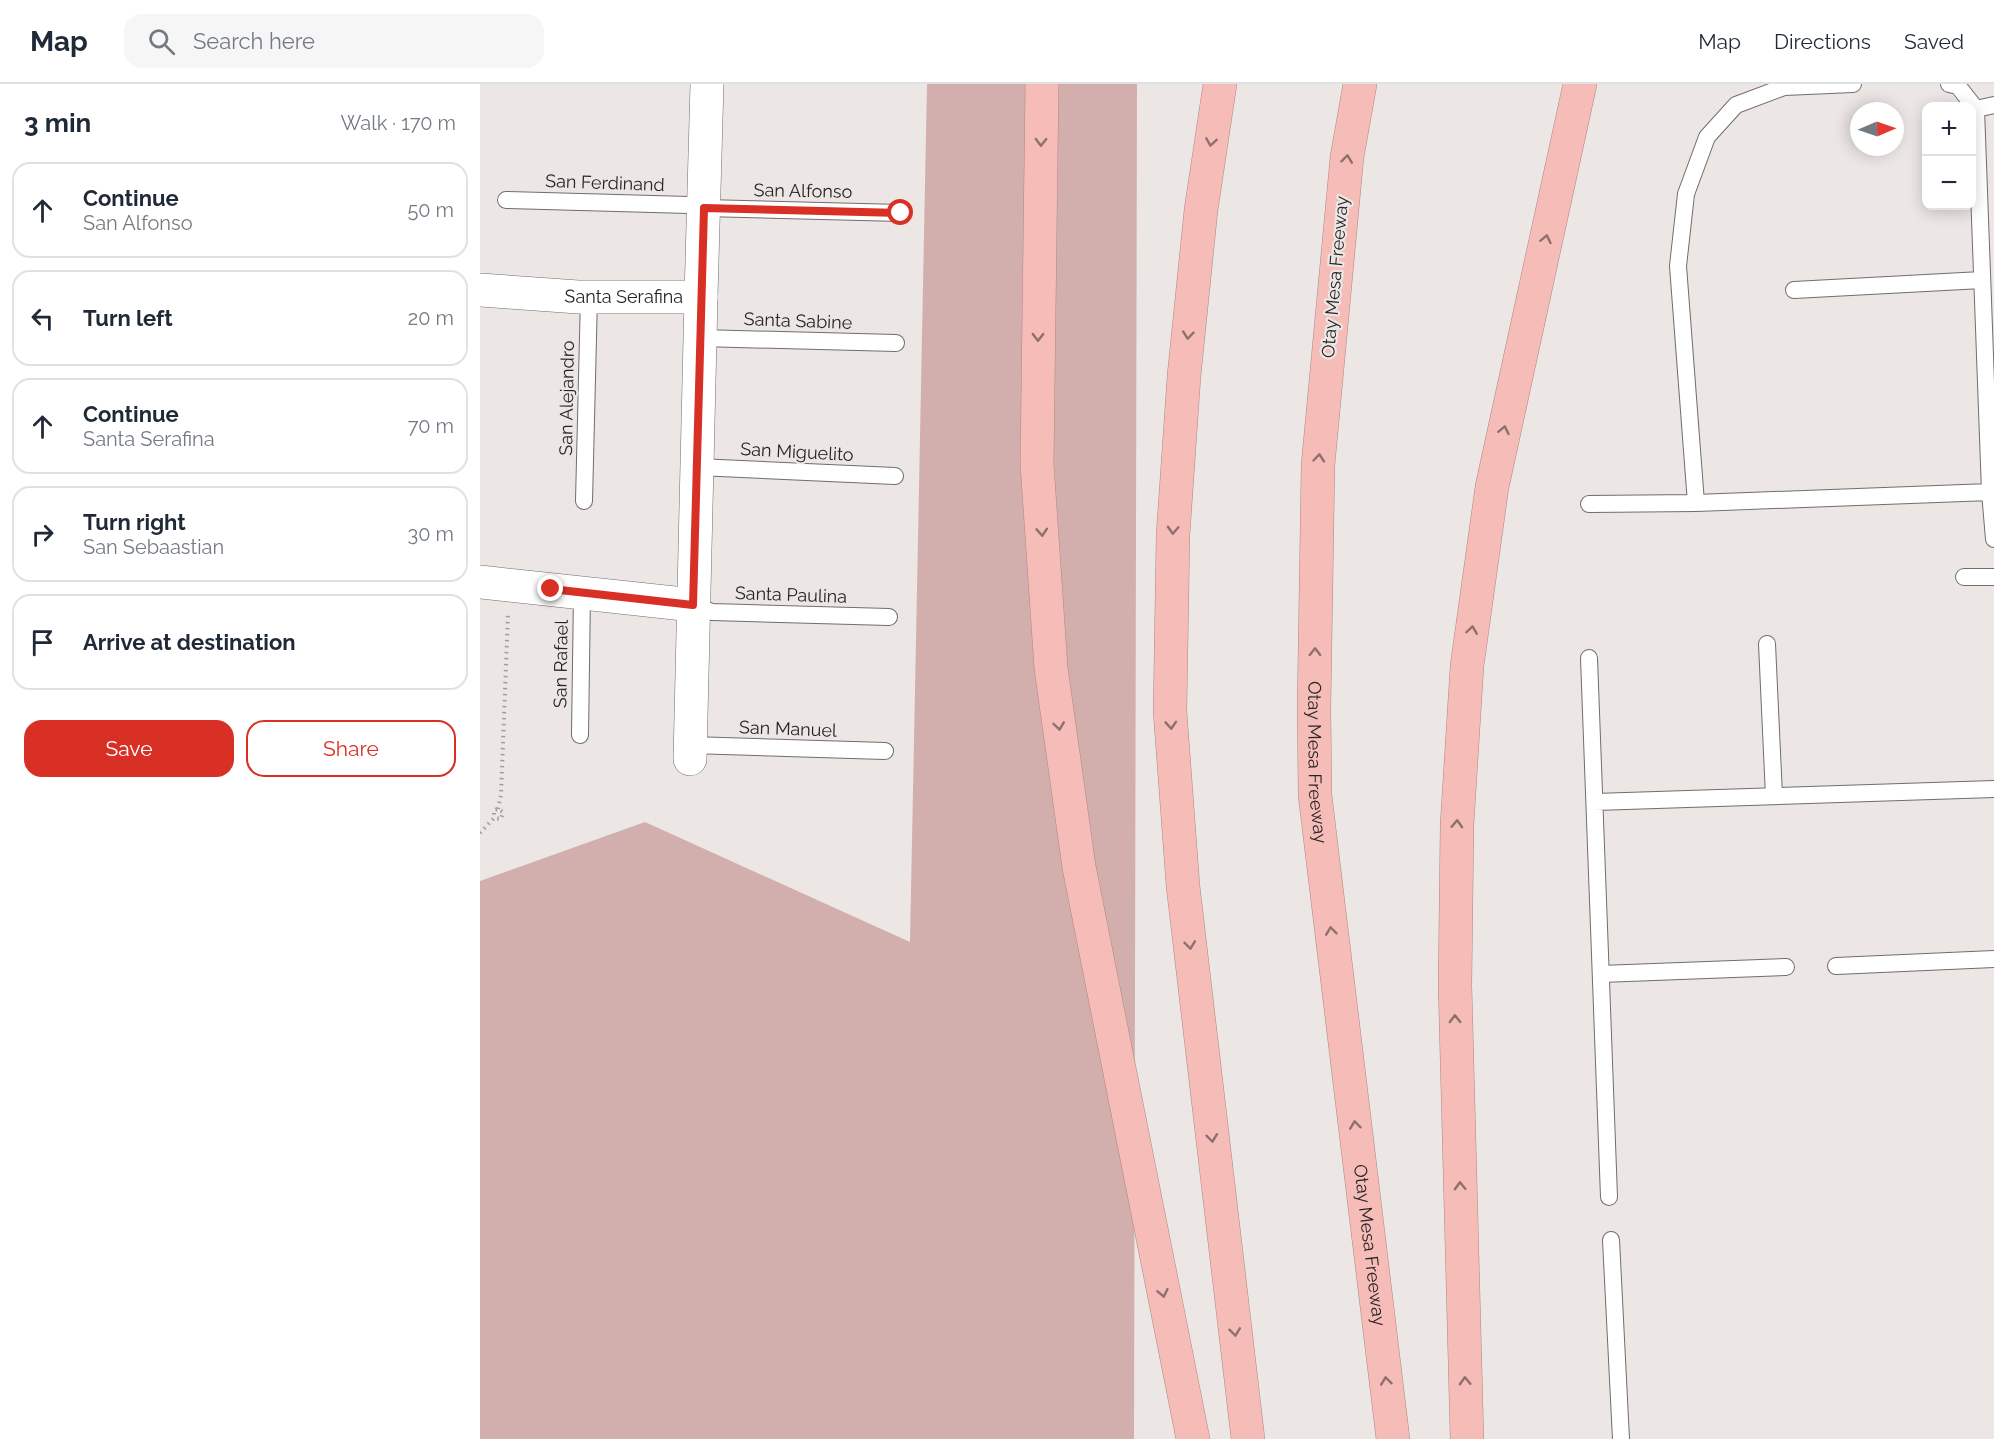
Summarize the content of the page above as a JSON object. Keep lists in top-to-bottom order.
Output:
{
  "streets": {
    "highway": ["Otay Mesa Freeway"],
    "street": ["Santa Serafina"],
    "lane": [
      "San Ferdinand",
      "San Alfonso",
      "Santa Sabine",
      "San Alejandro",
      "San Miguelito",
      "Santa Paulina",
      "San Rafael",
      "San Manuel"
    ]
  },
  "crossings": [
    ["San Ferdinand", "San Alfonso"],
    ["Santa Serafina", "Santa Sabine"],
    ["Santa Serafina", "San Alejandro"],
    ["Santa Serafina", "San Miguelito"],
    ["Santa Serafina", "Santa Paulina"],
    ["Santa Serafina", "San Manuel"]
  ],
  "north": "right",
  "page": {
    "header": "Map",
    "search": "Search here",
    "nav": ["Map", "Directions", "Saved"],
    "heading": ["3 min", "Walk · 170 m"],
    "map_buttons": ["+", "−"],
    "list": [
      ["Continue", "San Alfonso", "50 m"],
      ["Turn left", "20 m"],
      ["Continue", "Santa Serafina", "70 m"],
      ["Turn right", "San Sebaastian", "30 m"],
      "Arrive at destination"
    ],
    "buttons": ["Save", "Share"]
  }
}
